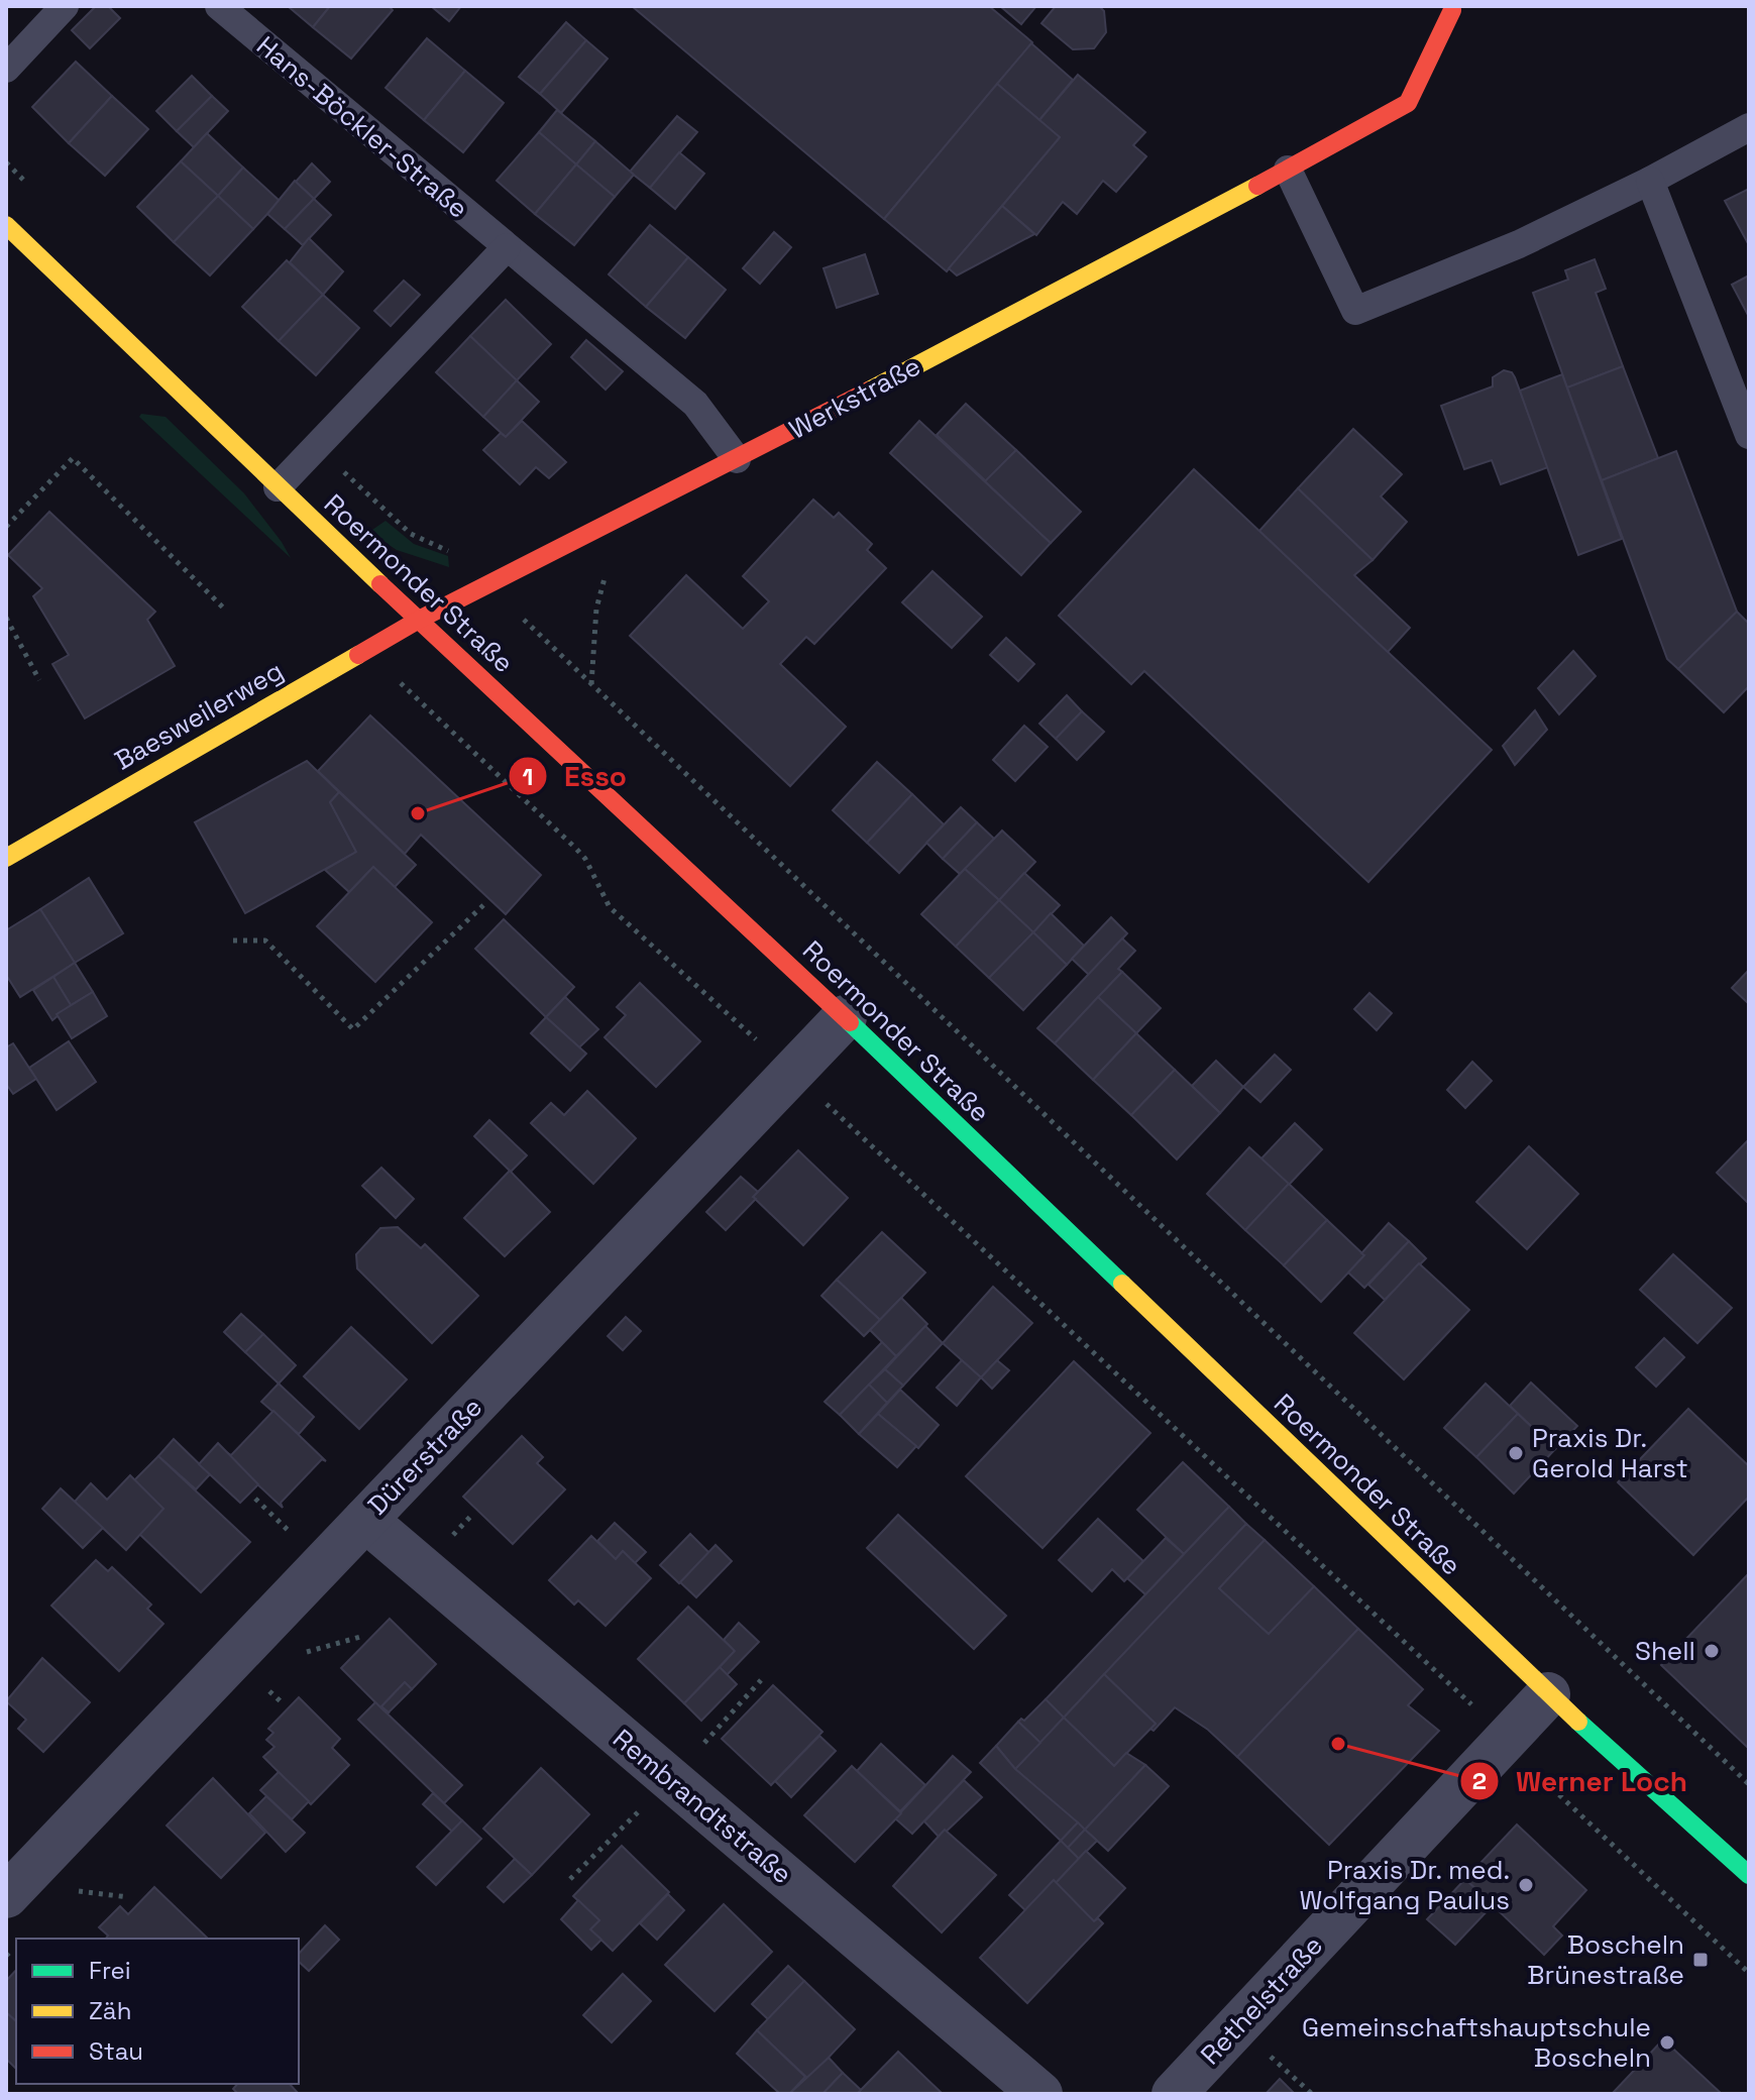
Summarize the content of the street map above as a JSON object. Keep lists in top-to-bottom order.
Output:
{
  "streets": {
    "main road": ["Werkstraße", "Roermonder Straße", "Baesweilerweg"],
    "street": ["Dürerstraße", "Rembrandtstraße", "Rethelstraße"],
    "lane": ["Hans-Böckler-Straße"]
  },
  "crossings": [
    ["Hans-Böckler-Straße", "Werkstraße"],
    ["Werkstraße", "Roermonder Straße"],
    ["Werkstraße", "Baesweilerweg"],
    ["Roermonder Straße", "Baesweilerweg"],
    ["Roermonder Straße", "Dürerstraße"],
    ["Roermonder Straße", "Rethelstraße"],
    ["Dürerstraße", "Rembrandtstraße"]
  ],
  "places": {
    "other": [
      "Esso",
      "Praxis Dr. Gerold Harst",
      "Shell",
      "Werner Loch",
      "Praxis Dr. med. Wolfgang Paulus",
      "Gemeinschaftshauptschule Boscheln"
    ],
    "transit": ["Boscheln Brünestraße"]
  },
  "legend": ["Frei", "Zäh", "Stau"]
}
